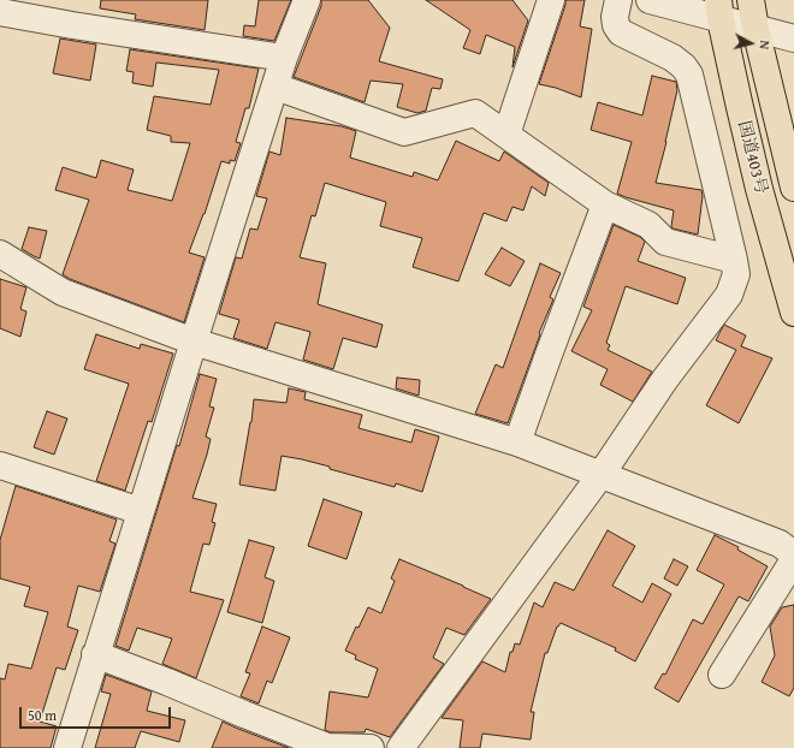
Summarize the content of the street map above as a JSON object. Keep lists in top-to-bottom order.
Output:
{
  "streets": {
    "highway": ["国道403号"]
  },
  "scale_bar": "50 m",
  "north": "right"
}
